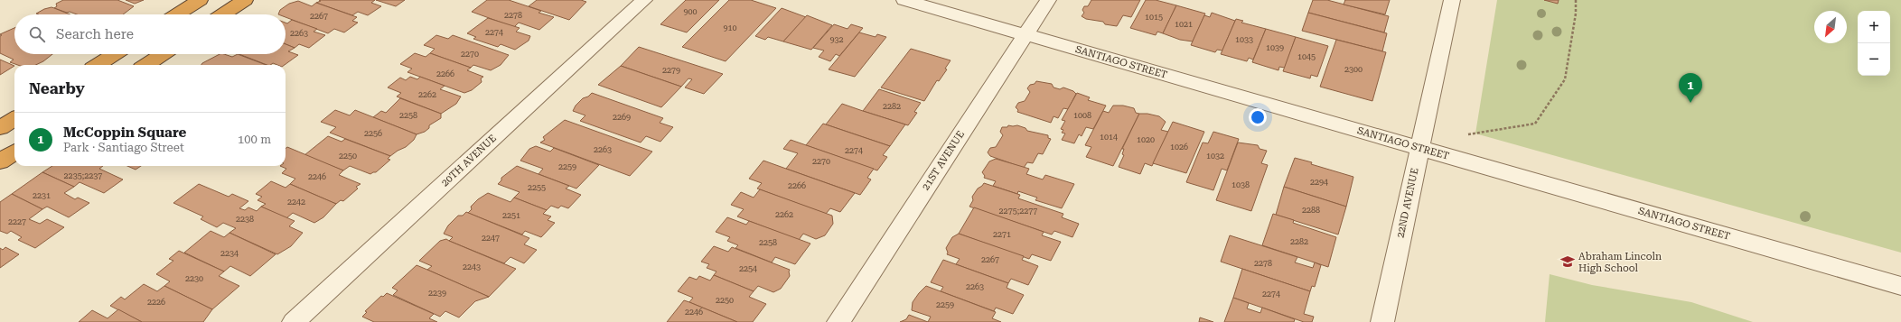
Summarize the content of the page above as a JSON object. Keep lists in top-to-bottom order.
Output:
{
  "streets": {
    "street": [
      "SANTIAGO STREET",
      "20TH AVENUE",
      "21ST AVENUE",
      "22ND AVENUE"
    ]
  },
  "crossings": [
    ["SANTIAGO STREET", "21ST AVENUE"],
    ["SANTIAGO STREET", "22ND AVENUE"]
  ],
  "places": {
    "school or university": ["Abraham Lincoln High School"]
  },
  "house_numbers": [
    "900",
    "2278",
    "2267",
    "1015",
    "1021",
    "910",
    "2274",
    "2263",
    "932",
    "1033",
    "1039",
    "2270",
    "1045",
    "2300",
    "2279",
    "2266",
    "2262",
    "2282",
    "2258",
    "1008",
    "2269",
    "2256",
    "1014",
    "1020",
    "1026",
    "2263",
    "2274",
    "2250",
    "1032",
    "2270",
    "2259",
    "2235;2237",
    "2246",
    "2294",
    "1038",
    "2266",
    "2255",
    "2231",
    "2242",
    "2288",
    "2275;2277",
    "2262",
    "2251",
    "2238",
    "2227",
    "2271",
    "2247",
    "2282",
    "2258",
    "2234",
    "2267",
    "2278",
    "2243",
    "2254",
    "2230",
    "2263",
    "2239",
    "2274",
    "2250",
    "2226",
    "2259",
    "2246"
  ],
  "north": "bottom left",
  "page": {
    "map_buttons": ["+", "−"],
    "search": "Search here",
    "heading": "Nearby",
    "pins": "1",
    "list": [
      {
        "mark": "1",
        "name": "McCoppin Square",
        "note": "Park · Santiago Street",
        "value": "100 m"
      }
    ]
  }
}
